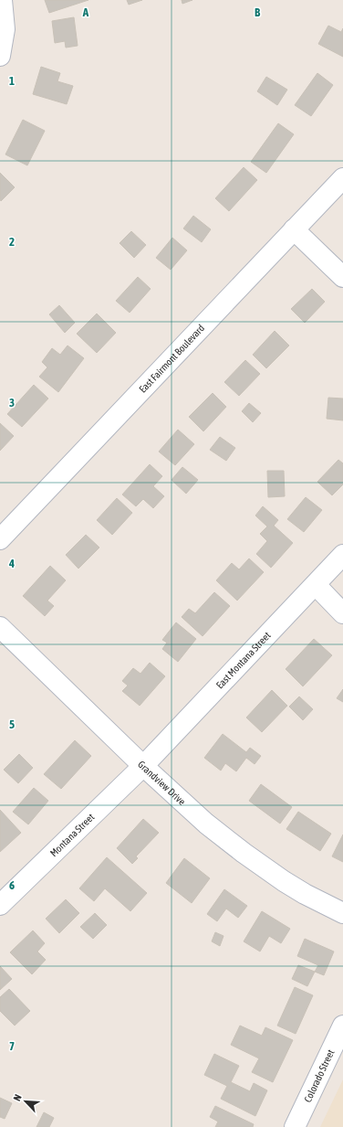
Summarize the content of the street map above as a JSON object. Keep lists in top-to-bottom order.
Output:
{
  "streets": {
    "street": [
      "East Fairmont Boulevard",
      "East Montana Street",
      "Grandview Drive",
      "Montana Street",
      "Colorado Street"
    ]
  },
  "crossings": [
    ["East Montana Street", "Grandview Drive"],
    ["East Montana Street", "Montana Street"],
    ["Grandview Drive", "Montana Street"]
  ],
  "north": "top left",
  "grid": {
    "columns": ["A", "B"],
    "rows": [
      "1",
      "2",
      "3",
      "4",
      "5",
      "6",
      "7"
    ]
  }
}
